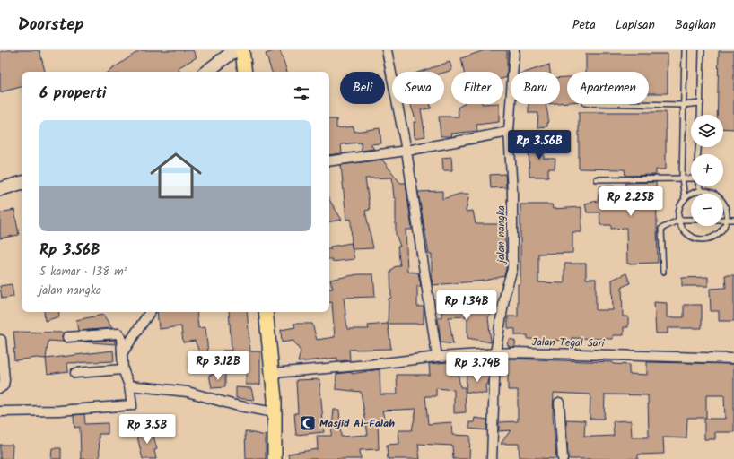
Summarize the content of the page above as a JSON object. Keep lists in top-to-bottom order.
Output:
{
  "streets": {
    "street": ["jalan nangka", "Jalan Tegal Sari"]
  },
  "crossings": [
    ["jalan nangka", "Jalan Tegal Sari"]
  ],
  "places": {
    "mosque": ["Masjid Al-Falah"]
  },
  "page": {
    "header": "Doorstep",
    "nav": ["Peta", "Lapisan", "Bagikan"],
    "chip": [
      "Beli",
      "Sewa",
      "Filter",
      "Baru",
      "Apartemen"
    ],
    "heading": "6 properti",
    "map_buttons": ["+", "−"],
    "list": [
      {
        "name": "Rp 3.56B",
        "note": "5 kamar · 138 m² · jalan nangka"
      }
    ],
    "price": [
      "Rp 3.56B",
      "Rp 2.25B",
      "Rp 1.34B",
      "Rp 3.12B",
      "Rp 3.74B",
      "Rp 3.5B"
    ]
  }
}
